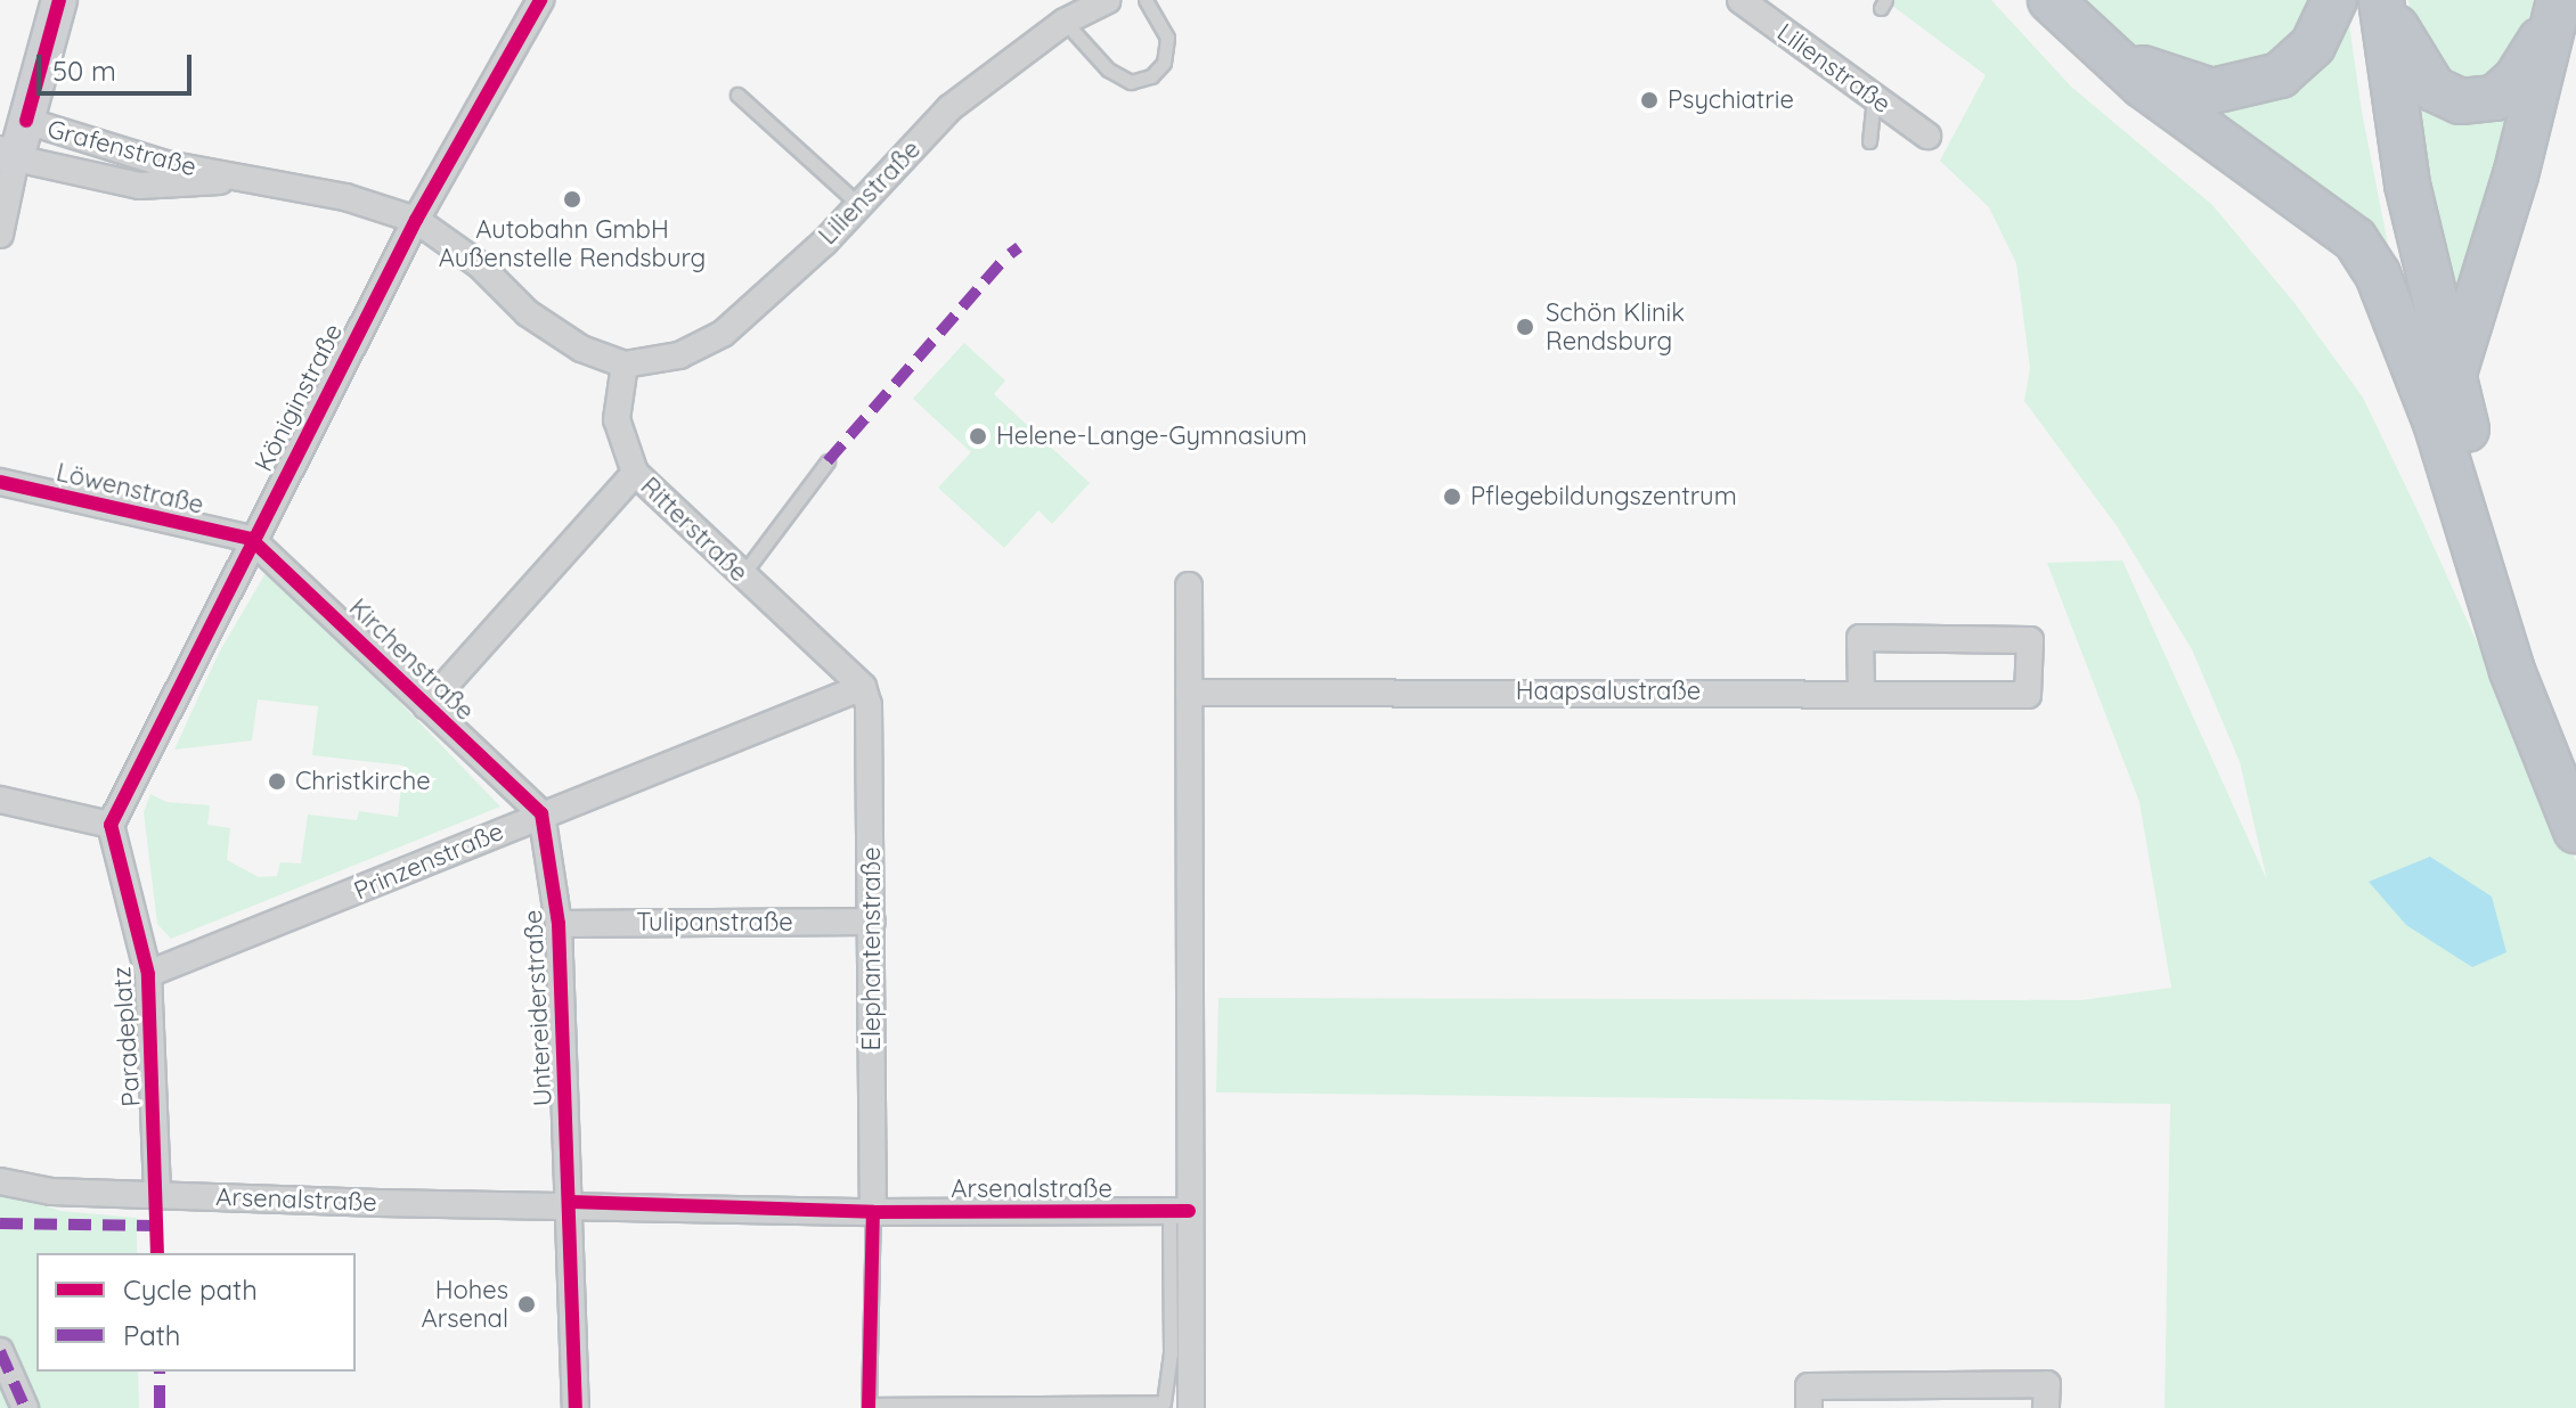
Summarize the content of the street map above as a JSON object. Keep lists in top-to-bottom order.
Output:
{
  "streets": {
    "street": [
      "Lilienstraße",
      "Grafenstraße",
      "Königinstraße",
      "Löwenstraße",
      "Ritterstraße",
      "Kirchenstraße",
      "Haapsalustraße",
      "Prinzenstraße",
      "Tulipanstraße",
      "Elephantenstraße",
      "Untereiderstraße",
      "Paradeplatz",
      "Arsenalstraße"
    ]
  },
  "crossings": [
    ["Lilienstraße", "Ritterstraße"],
    ["Grafenstraße", "Königinstraße"],
    ["Königinstraße", "Löwenstraße"],
    ["Königinstraße", "Kirchenstraße"],
    ["Königinstraße", "Paradeplatz"],
    ["Löwenstraße", "Kirchenstraße"],
    ["Ritterstraße", "Prinzenstraße"],
    ["Ritterstraße", "Elephantenstraße"],
    ["Kirchenstraße", "Prinzenstraße"],
    ["Kirchenstraße", "Untereiderstraße"],
    ["Prinzenstraße", "Elephantenstraße"],
    ["Prinzenstraße", "Untereiderstraße"],
    ["Prinzenstraße", "Paradeplatz"],
    ["Tulipanstraße", "Elephantenstraße"],
    ["Tulipanstraße", "Untereiderstraße"],
    ["Elephantenstraße", "Arsenalstraße"],
    ["Untereiderstraße", "Arsenalstraße"],
    ["Paradeplatz", "Arsenalstraße"]
  ],
  "places": [
    "Psychiatrie",
    "Autobahn GmbH Außenstelle Rendsburg",
    "Schön Klinik Rendsburg",
    "Helene-Lange-Gymnasium",
    "Pflegebildungszentrum",
    "Christkirche",
    "Hohes Arsenal"
  ],
  "legend": ["Cycle path", "Path"],
  "scale_bar": "50 m"
}
